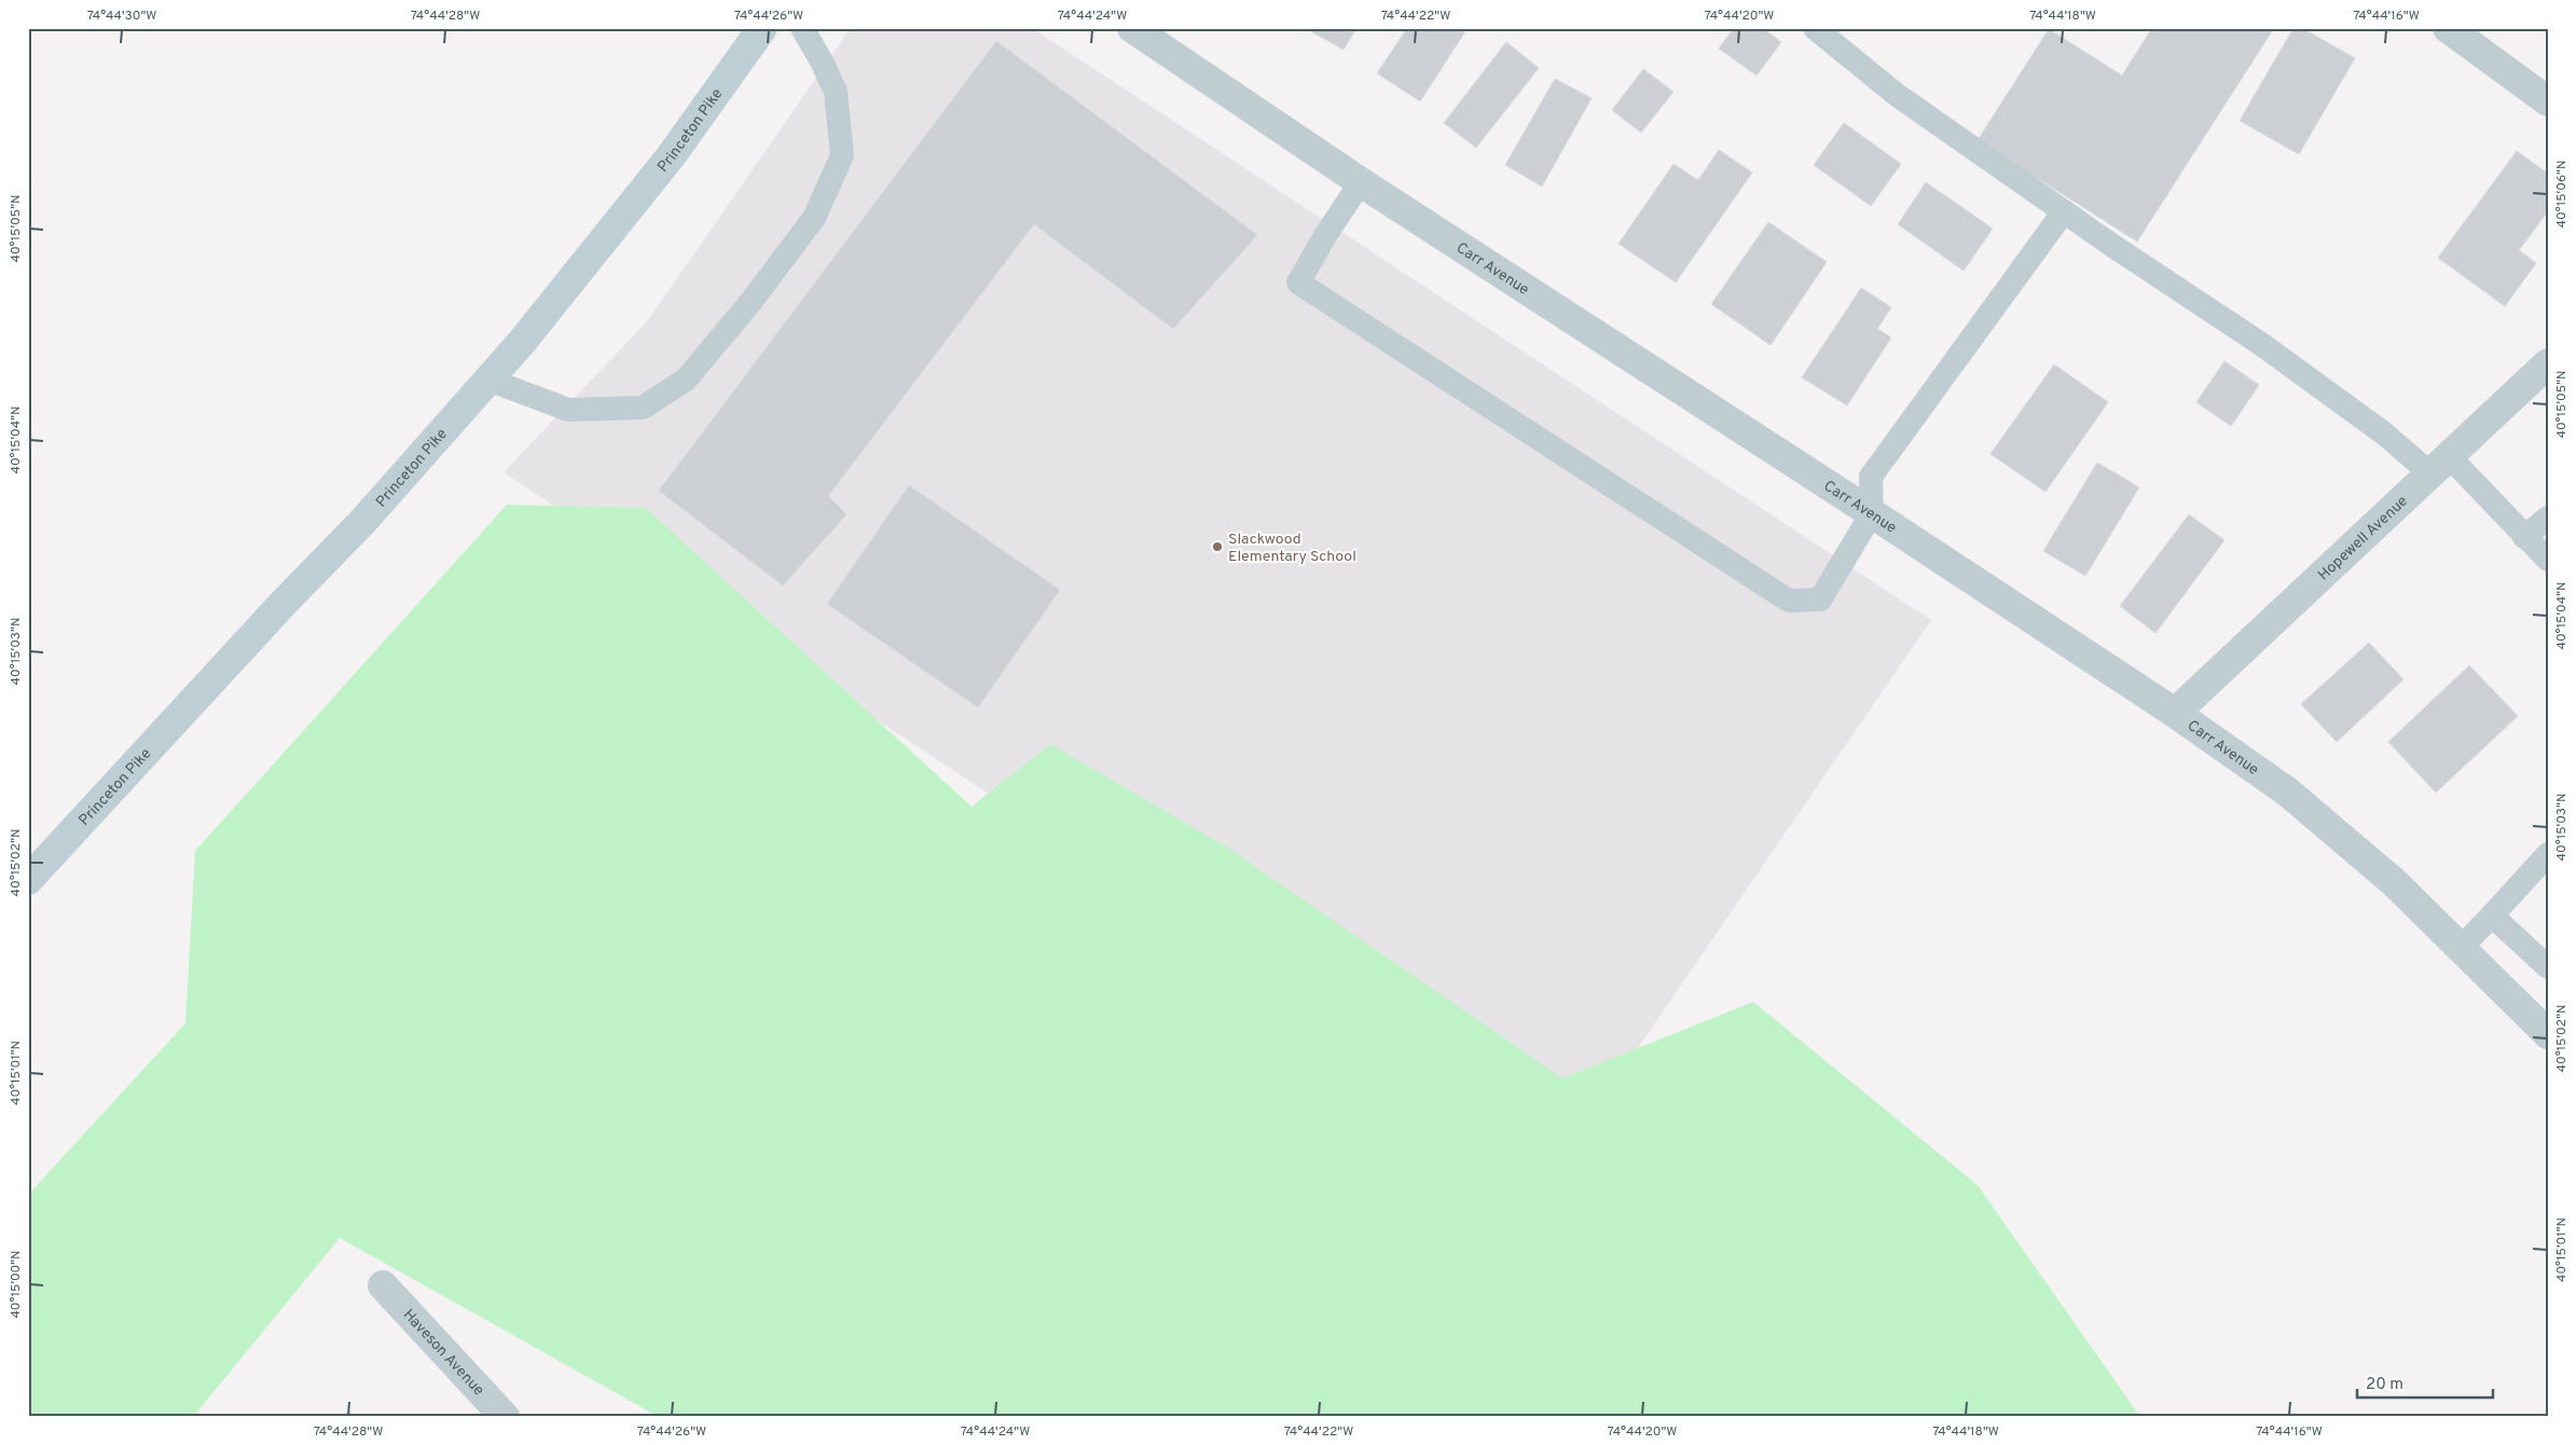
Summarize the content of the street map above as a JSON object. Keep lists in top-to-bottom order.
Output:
{
  "streets": {
    "main road": ["Princeton Pike"],
    "street": ["Carr Avenue", "Hopewell Avenue", "Haveson Avenue"]
  },
  "crossings": [
    ["Carr Avenue", "Hopewell Avenue"]
  ],
  "places": ["Slackwood Elementary School"],
  "scale_bar": "20 m",
  "coordinates": [
    "74°44'30\"W",
    "74°44'28\"W",
    "74°44'26\"W",
    "74°44'24\"W",
    "74°44'22\"W",
    "74°44'20\"W",
    "74°44'18\"W",
    "74°44'16\"W",
    "40°15'06\"N",
    "40°15'05\"N",
    "40°15'04\"N",
    "40°15'03\"N",
    "40°15'02\"N",
    "40°15'01\"N",
    "40°15'00\"N"
  ]
}
